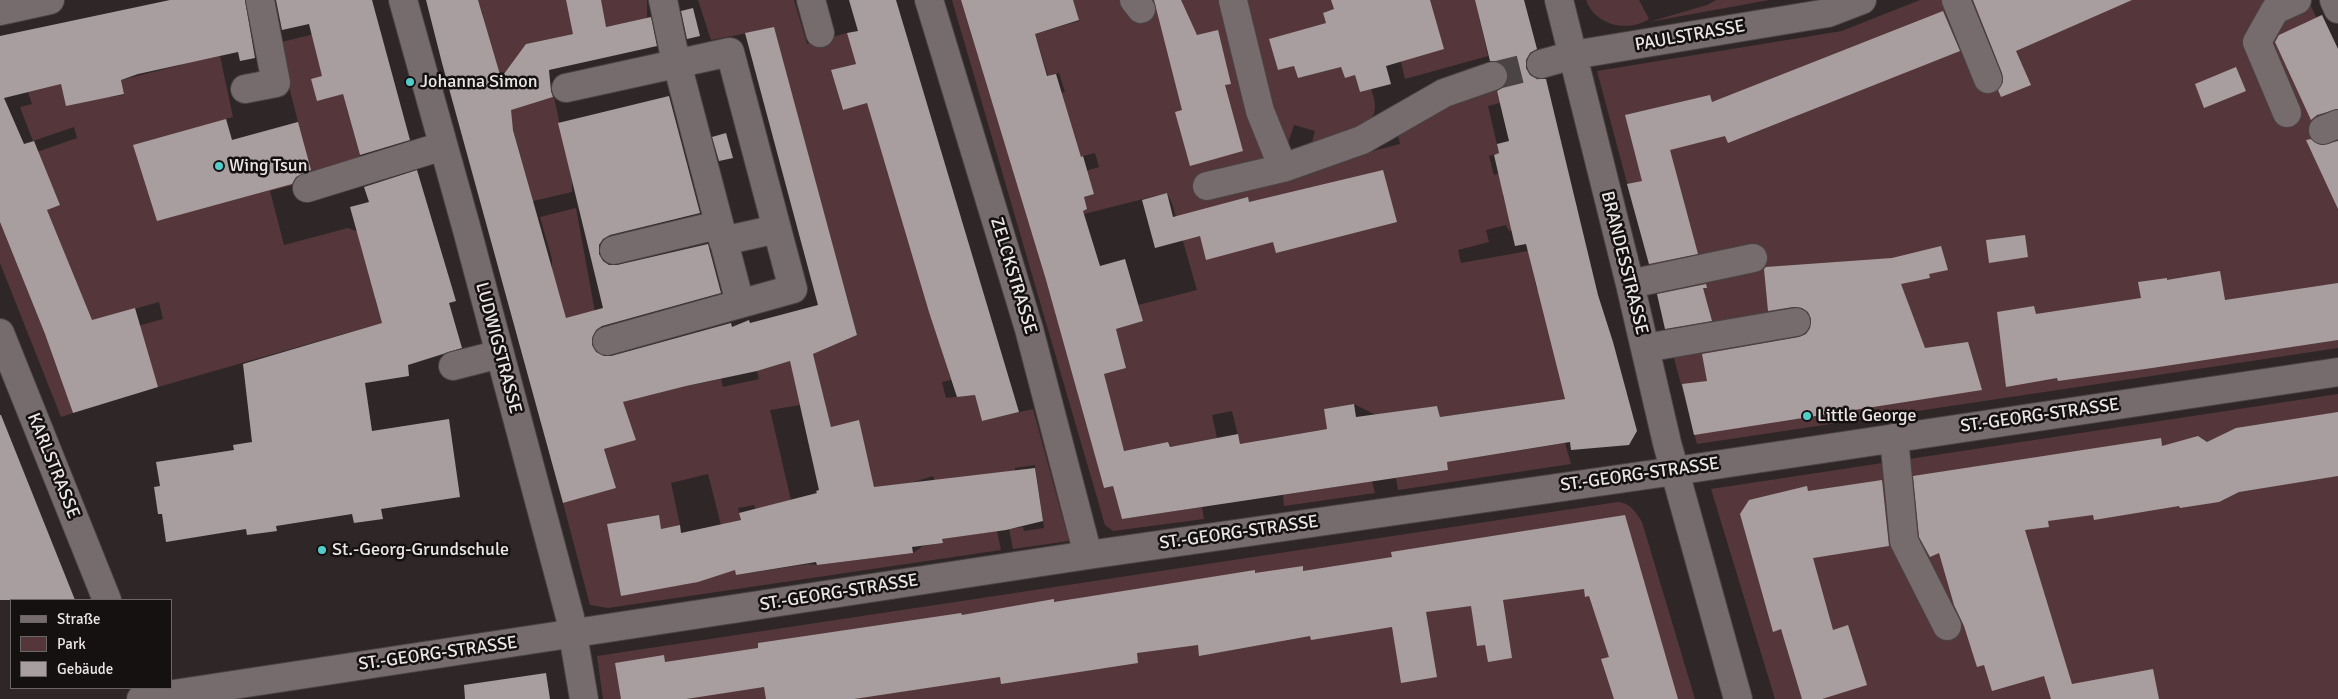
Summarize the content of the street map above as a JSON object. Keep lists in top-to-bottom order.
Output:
{
  "streets": {
    "street": [
      "PAULSTRASSE",
      "BRANDESSTRASSE",
      "ZELCKSTRASSE",
      "LUDWIGSTRASSE",
      "ST.-GEORG-STRASSE",
      "KARLSTRASSE"
    ]
  },
  "crossings": [
    ["PAULSTRASSE", "BRANDESSTRASSE"],
    ["BRANDESSTRASSE", "ST.-GEORG-STRASSE"],
    ["ZELCKSTRASSE", "ST.-GEORG-STRASSE"],
    ["LUDWIGSTRASSE", "ST.-GEORG-STRASSE"]
  ],
  "places": [
    "Johanna Simon",
    "Wing Tsun",
    "Little George",
    "St.-Georg-Grundschule"
  ],
  "legend": ["Straße", "Park", "Gebäude"]
}
